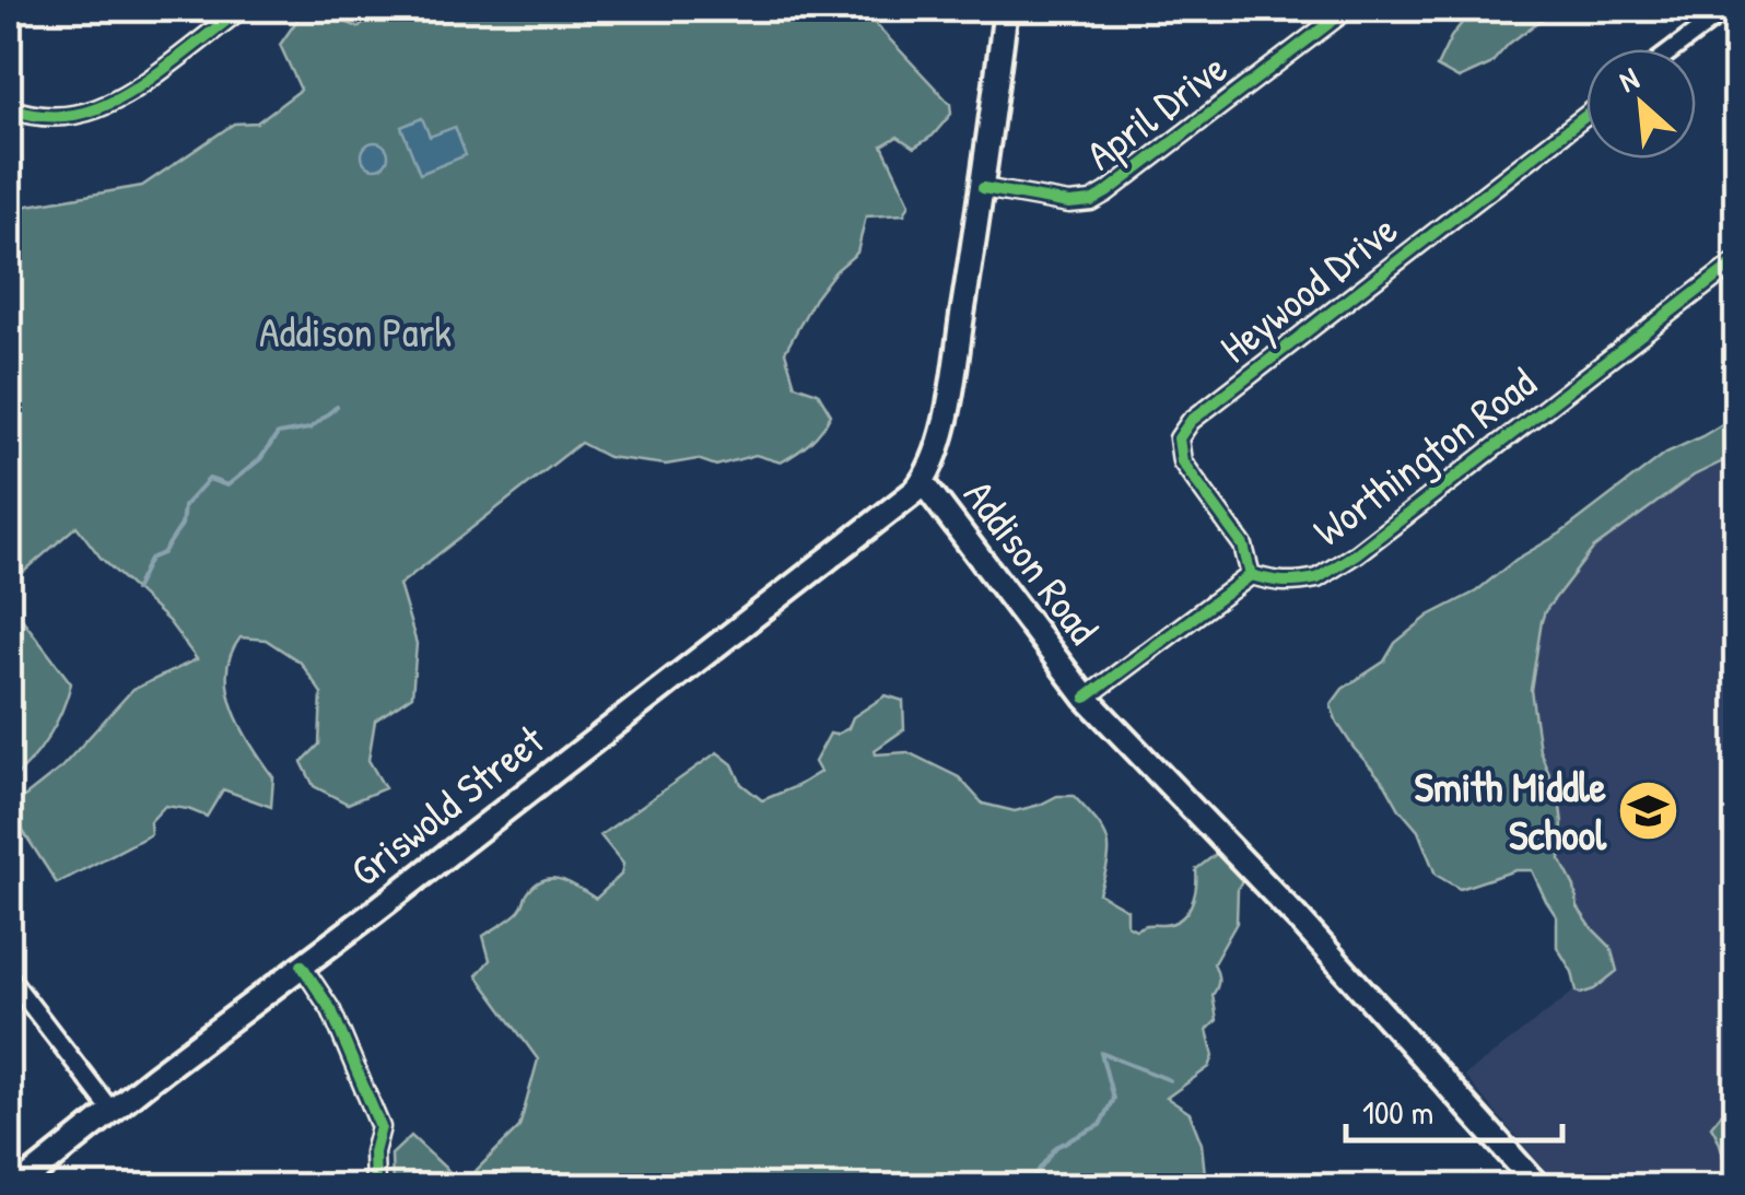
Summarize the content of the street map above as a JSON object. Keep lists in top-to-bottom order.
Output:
{
  "streets": {
    "main road": ["Addison Road", "Griswold Street"],
    "street": ["April Drive", "Heywood Drive", "Worthington Road"]
  },
  "crossings": [
    ["April Drive", "Addison Road"],
    ["Heywood Drive", "Worthington Road"],
    ["Addison Road", "Griswold Street"]
  ],
  "parks": ["Addison Park"],
  "places": {
    "school or university": ["Smith Middle School"]
  },
  "scale_bar": "100 m",
  "north": "top left"
}
